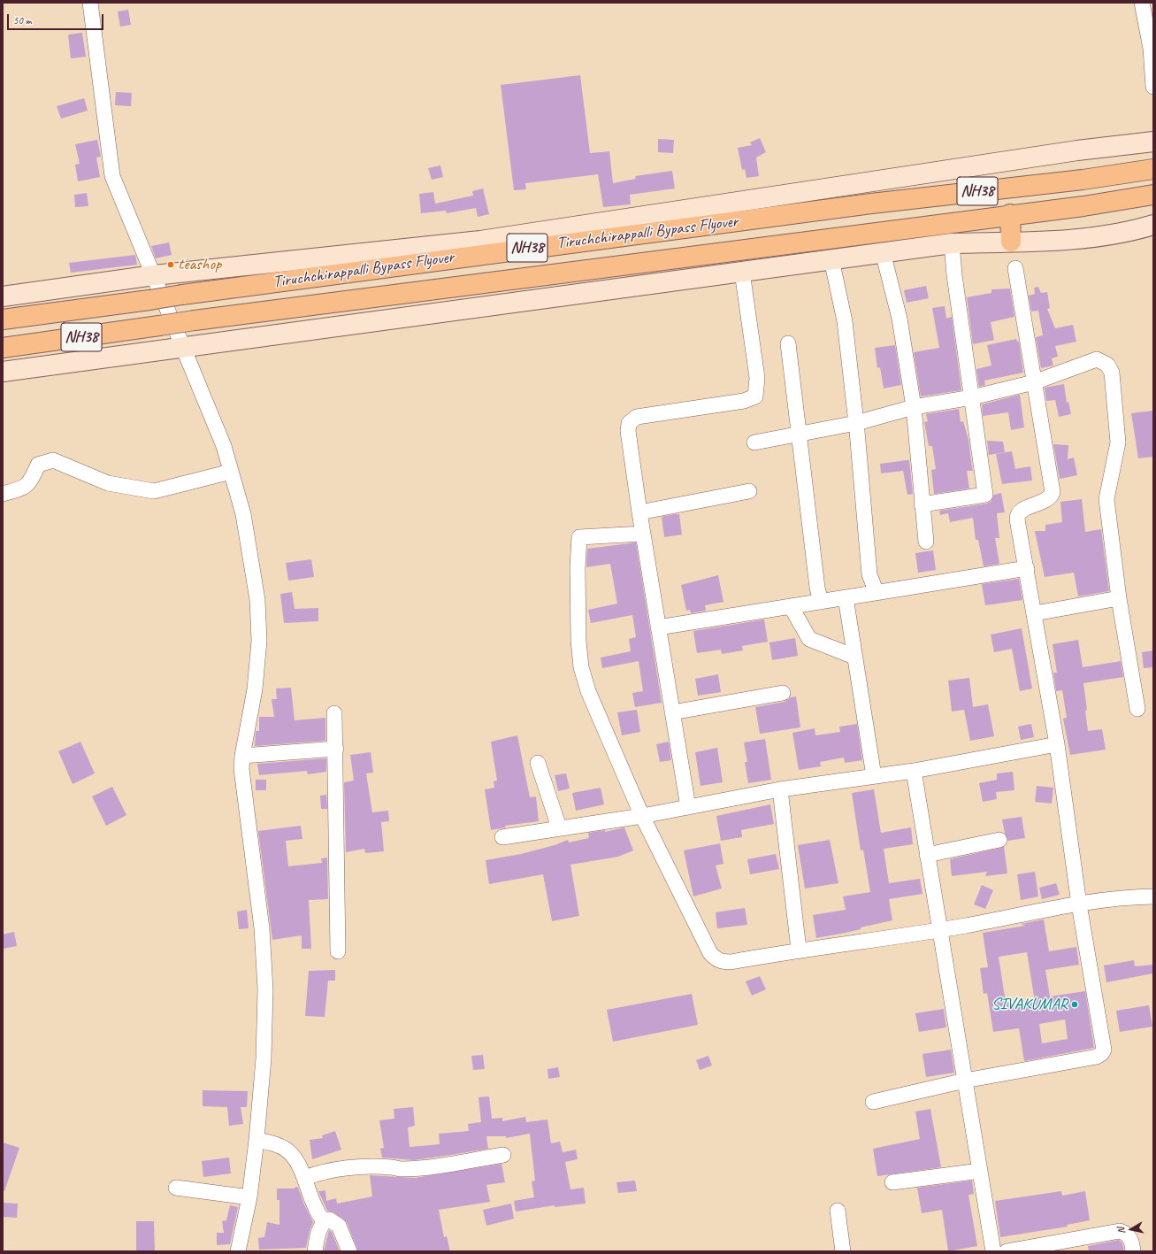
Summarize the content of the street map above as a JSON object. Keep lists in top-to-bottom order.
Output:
{
  "streets": {
    "highway": ["NH38", "Tiruchchirappalli Bypass Flyover"]
  },
  "crossings": [
    ["NH38", "Tiruchchirappalli Bypass Flyover"]
  ],
  "places": ["teashop", "SIVAKUMAR"],
  "scale_bar": "50 m",
  "north": "left"
}
